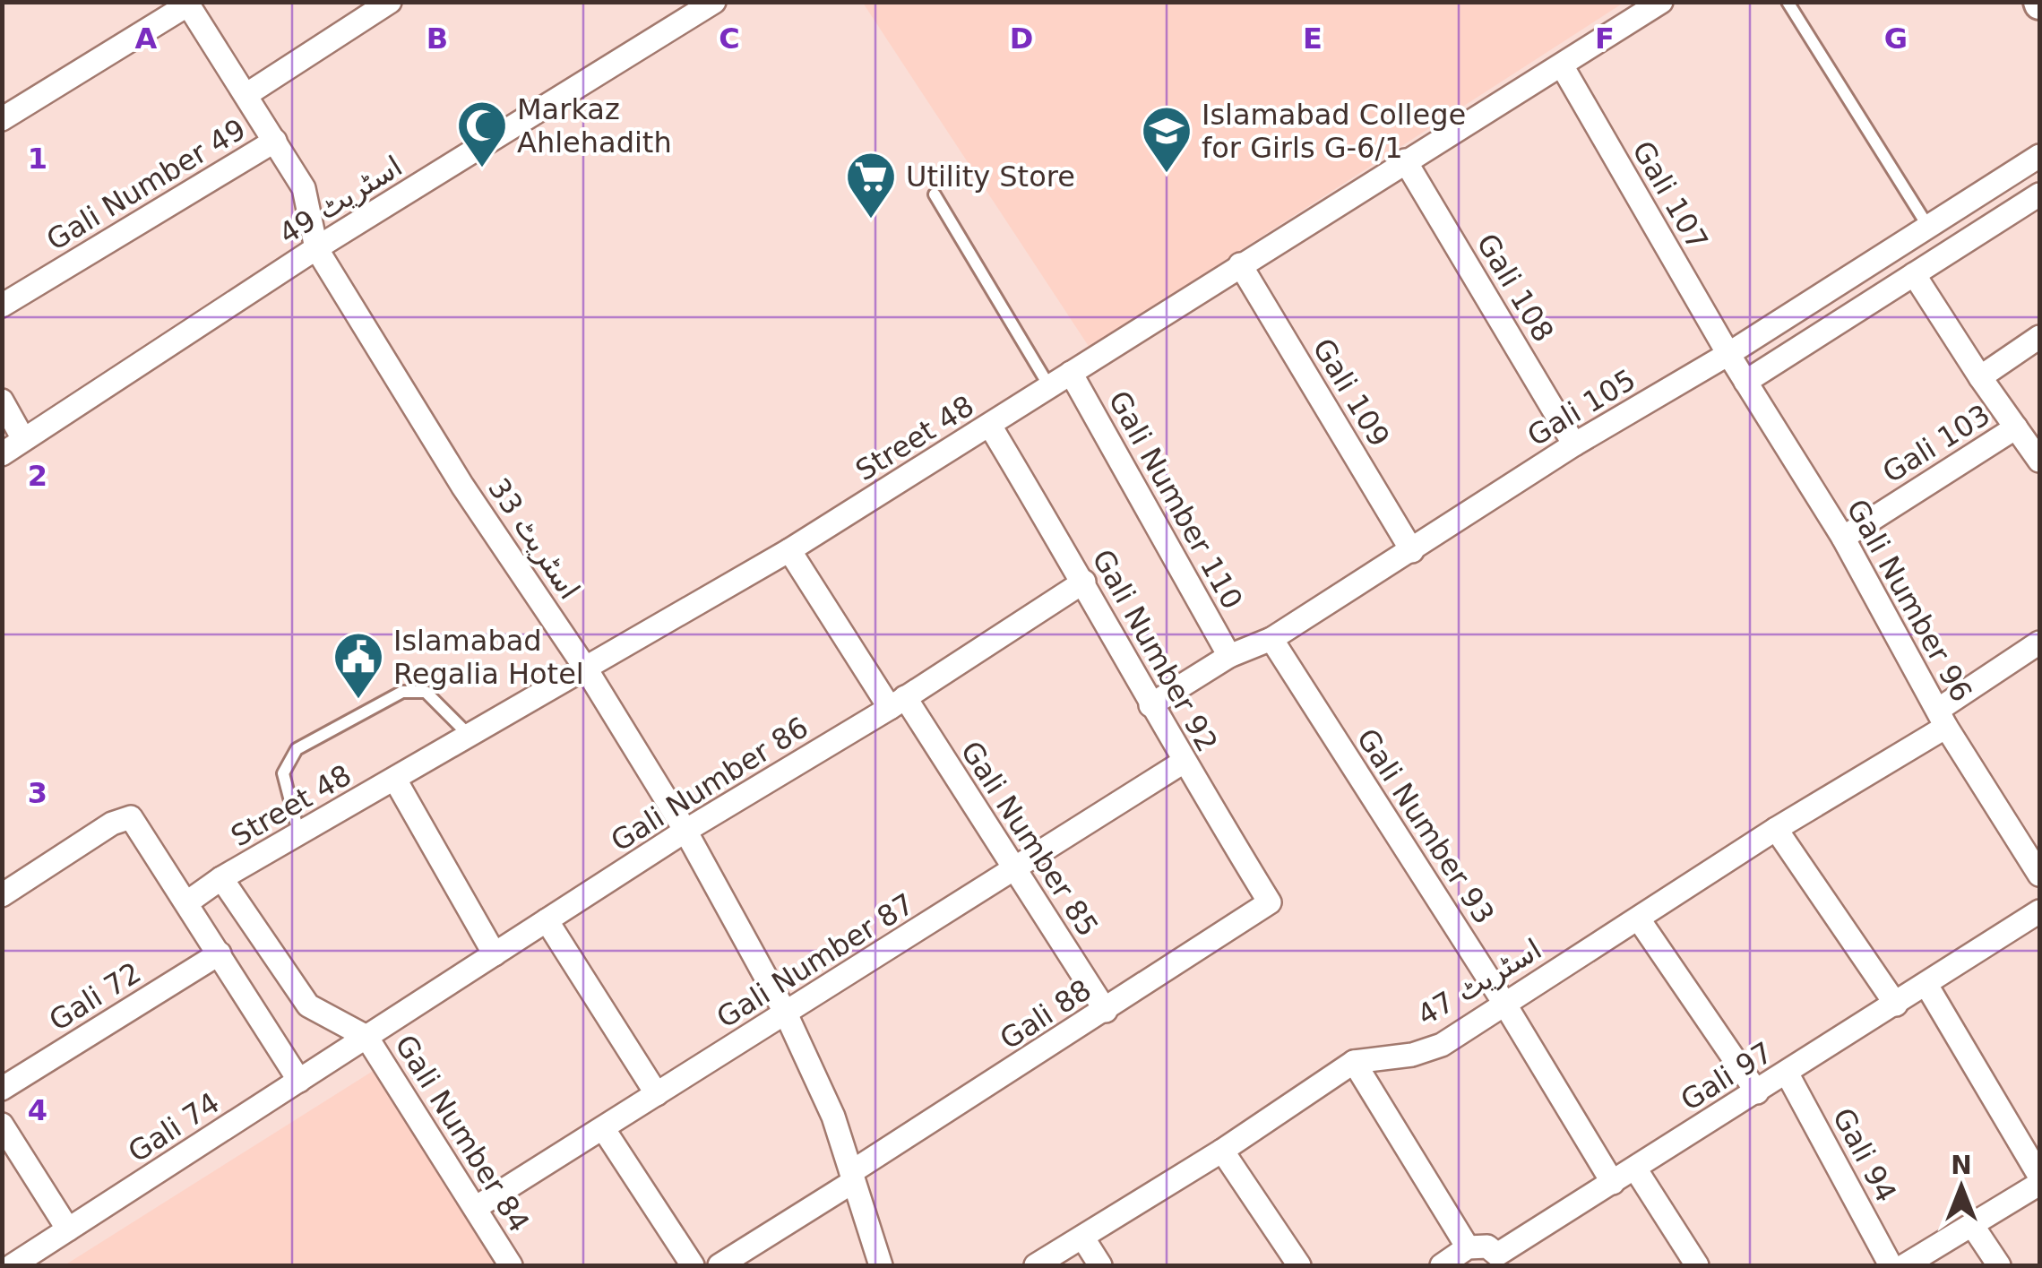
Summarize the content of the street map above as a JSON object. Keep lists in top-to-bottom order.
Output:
{
  "streets": {
    "street": [
      "Gali Number 49",
      "Gali 107",
      "اسٹریٹ 49",
      "Gali 108",
      "Gali 109",
      "Gali 105",
      "Street 48",
      "Gali 103",
      "Gali Number 110",
      "اسٹریٹ 33",
      "Gali Number 96",
      "Gali Number 92",
      "Gali Number 86",
      "Gali Number 93",
      "Gali Number 85",
      "Gali Number 87",
      "اسٹریٹ 47",
      "Gali 72",
      "Gali 88",
      "Gali 97",
      "Gali 74",
      "Gali Number 84",
      "Gali 94"
    ]
  },
  "crossings": [
    ["Gali Number 49", "اسٹریٹ 33"],
    ["Gali 107", "Gali 105"],
    ["Gali 107", "Street 48"],
    ["Gali 107", "Gali Number 96"],
    ["اسٹریٹ 49", "اسٹریٹ 33"],
    ["Gali 108", "Gali 105"],
    ["Gali 108", "Street 48"],
    ["Gali 109", "Gali 105"],
    ["Gali 109", "Street 48"],
    ["Gali 105", "Gali Number 110"],
    ["Gali 105", "Gali Number 96"],
    ["Gali 105", "Gali Number 92"],
    ["Gali 105", "Gali Number 93"],
    ["Street 48", "Gali Number 110"],
    ["Street 48", "اسٹریٹ 33"],
    ["Street 48", "Gali Number 92"],
    ["Street 48", "Gali Number 85"],
    ["Street 48", "Gali Number 84"],
    ["Gali 103", "Gali Number 96"],
    ["اسٹریٹ 33", "Gali Number 86"],
    ["اسٹریٹ 33", "Gali Number 87"],
    ["اسٹریٹ 33", "Gali 88"],
    ["Gali Number 96", "اسٹریٹ 47"],
    ["Gali Number 92", "Gali Number 86"],
    ["Gali Number 92", "Gali Number 87"],
    ["Gali Number 92", "Gali 88"],
    ["Gali Number 86", "Gali Number 85"],
    ["Gali Number 86", "Gali 74"],
    ["Gali Number 86", "Gali Number 84"],
    ["Gali Number 93", "اسٹریٹ 47"],
    ["Gali Number 93", "Gali 97"],
    ["Gali Number 85", "Gali Number 87"],
    ["Gali Number 85", "Gali 88"],
    ["Gali Number 87", "Gali Number 84"],
    ["Gali 97", "Gali 94"],
    ["Gali 74", "Gali Number 84"]
  ],
  "places": {
    "mosque": ["Markaz Ahlehadith"],
    "school or university": ["Islamabad College for Girls G-6/1"],
    "supermarket": ["Utility Store"],
    "public building": ["Islamabad Regalia Hotel"]
  },
  "north": "top",
  "grid": {
    "columns": [
      "A",
      "B",
      "C",
      "D",
      "E",
      "F",
      "G"
    ],
    "rows": [
      "1",
      "2",
      "3",
      "4"
    ]
  }
}
